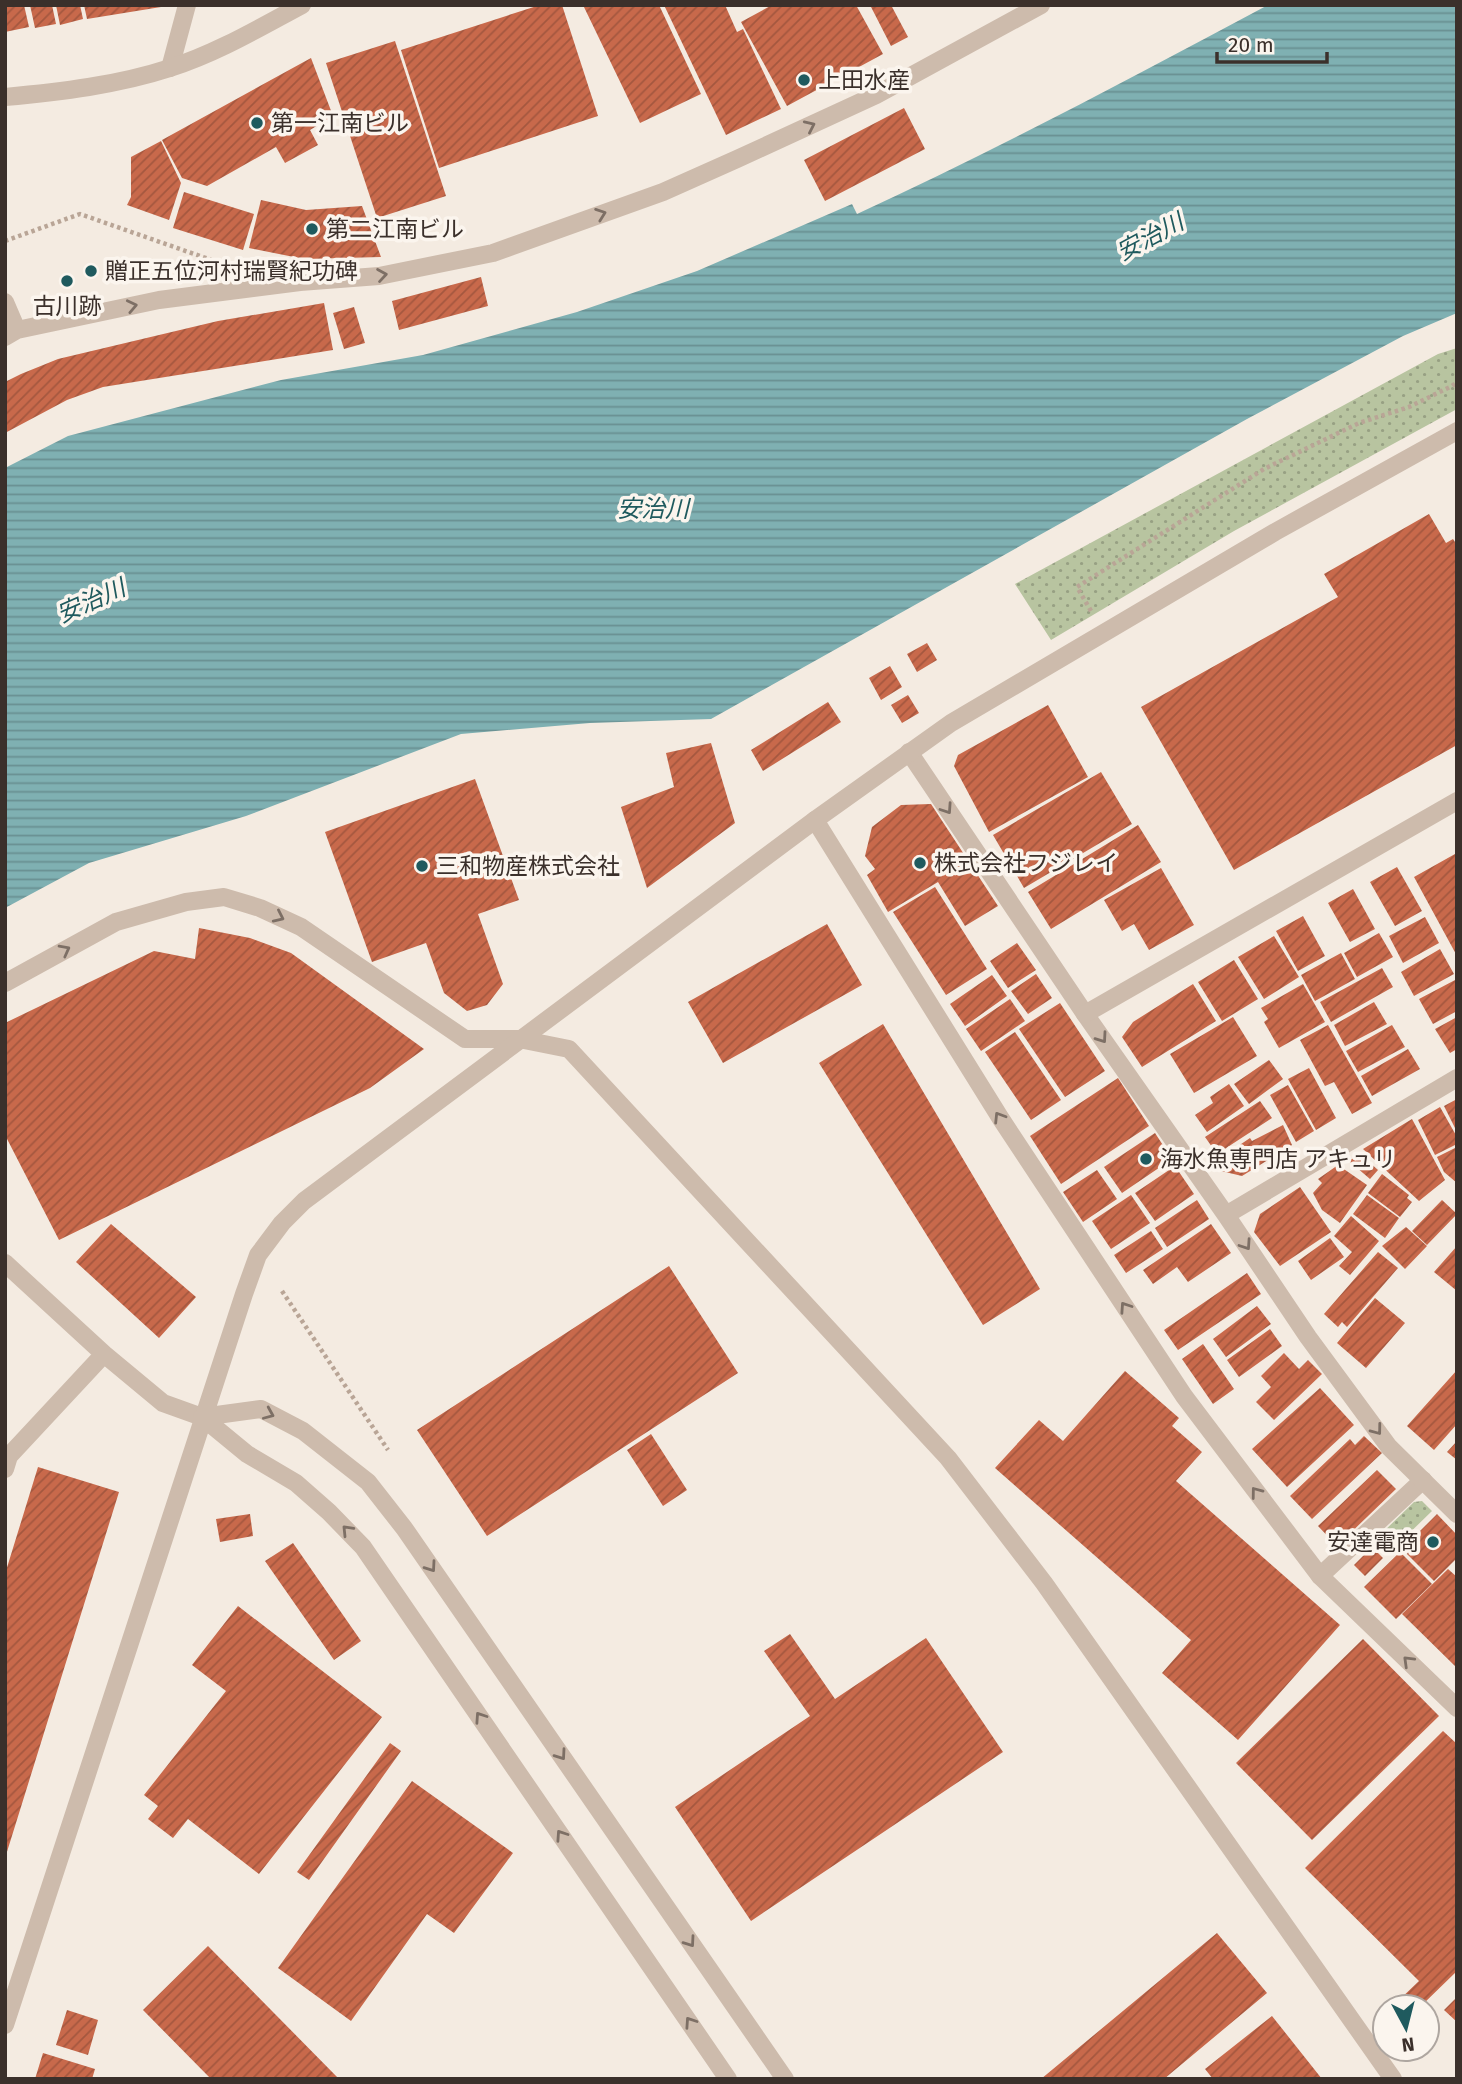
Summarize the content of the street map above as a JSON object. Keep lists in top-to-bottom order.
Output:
{
  "water": ["安治川"],
  "places": [
    "上田水産",
    "第一江南ビル",
    "第二江南ビル",
    "贈正五位河村瑞賢紀功碑",
    "古川跡",
    "株式会社フジレイ",
    "三和物産株式会社",
    "海水魚専門店 アキュリ",
    "安達電商"
  ],
  "scale_bar": "20 m",
  "north": "bottom"
}
